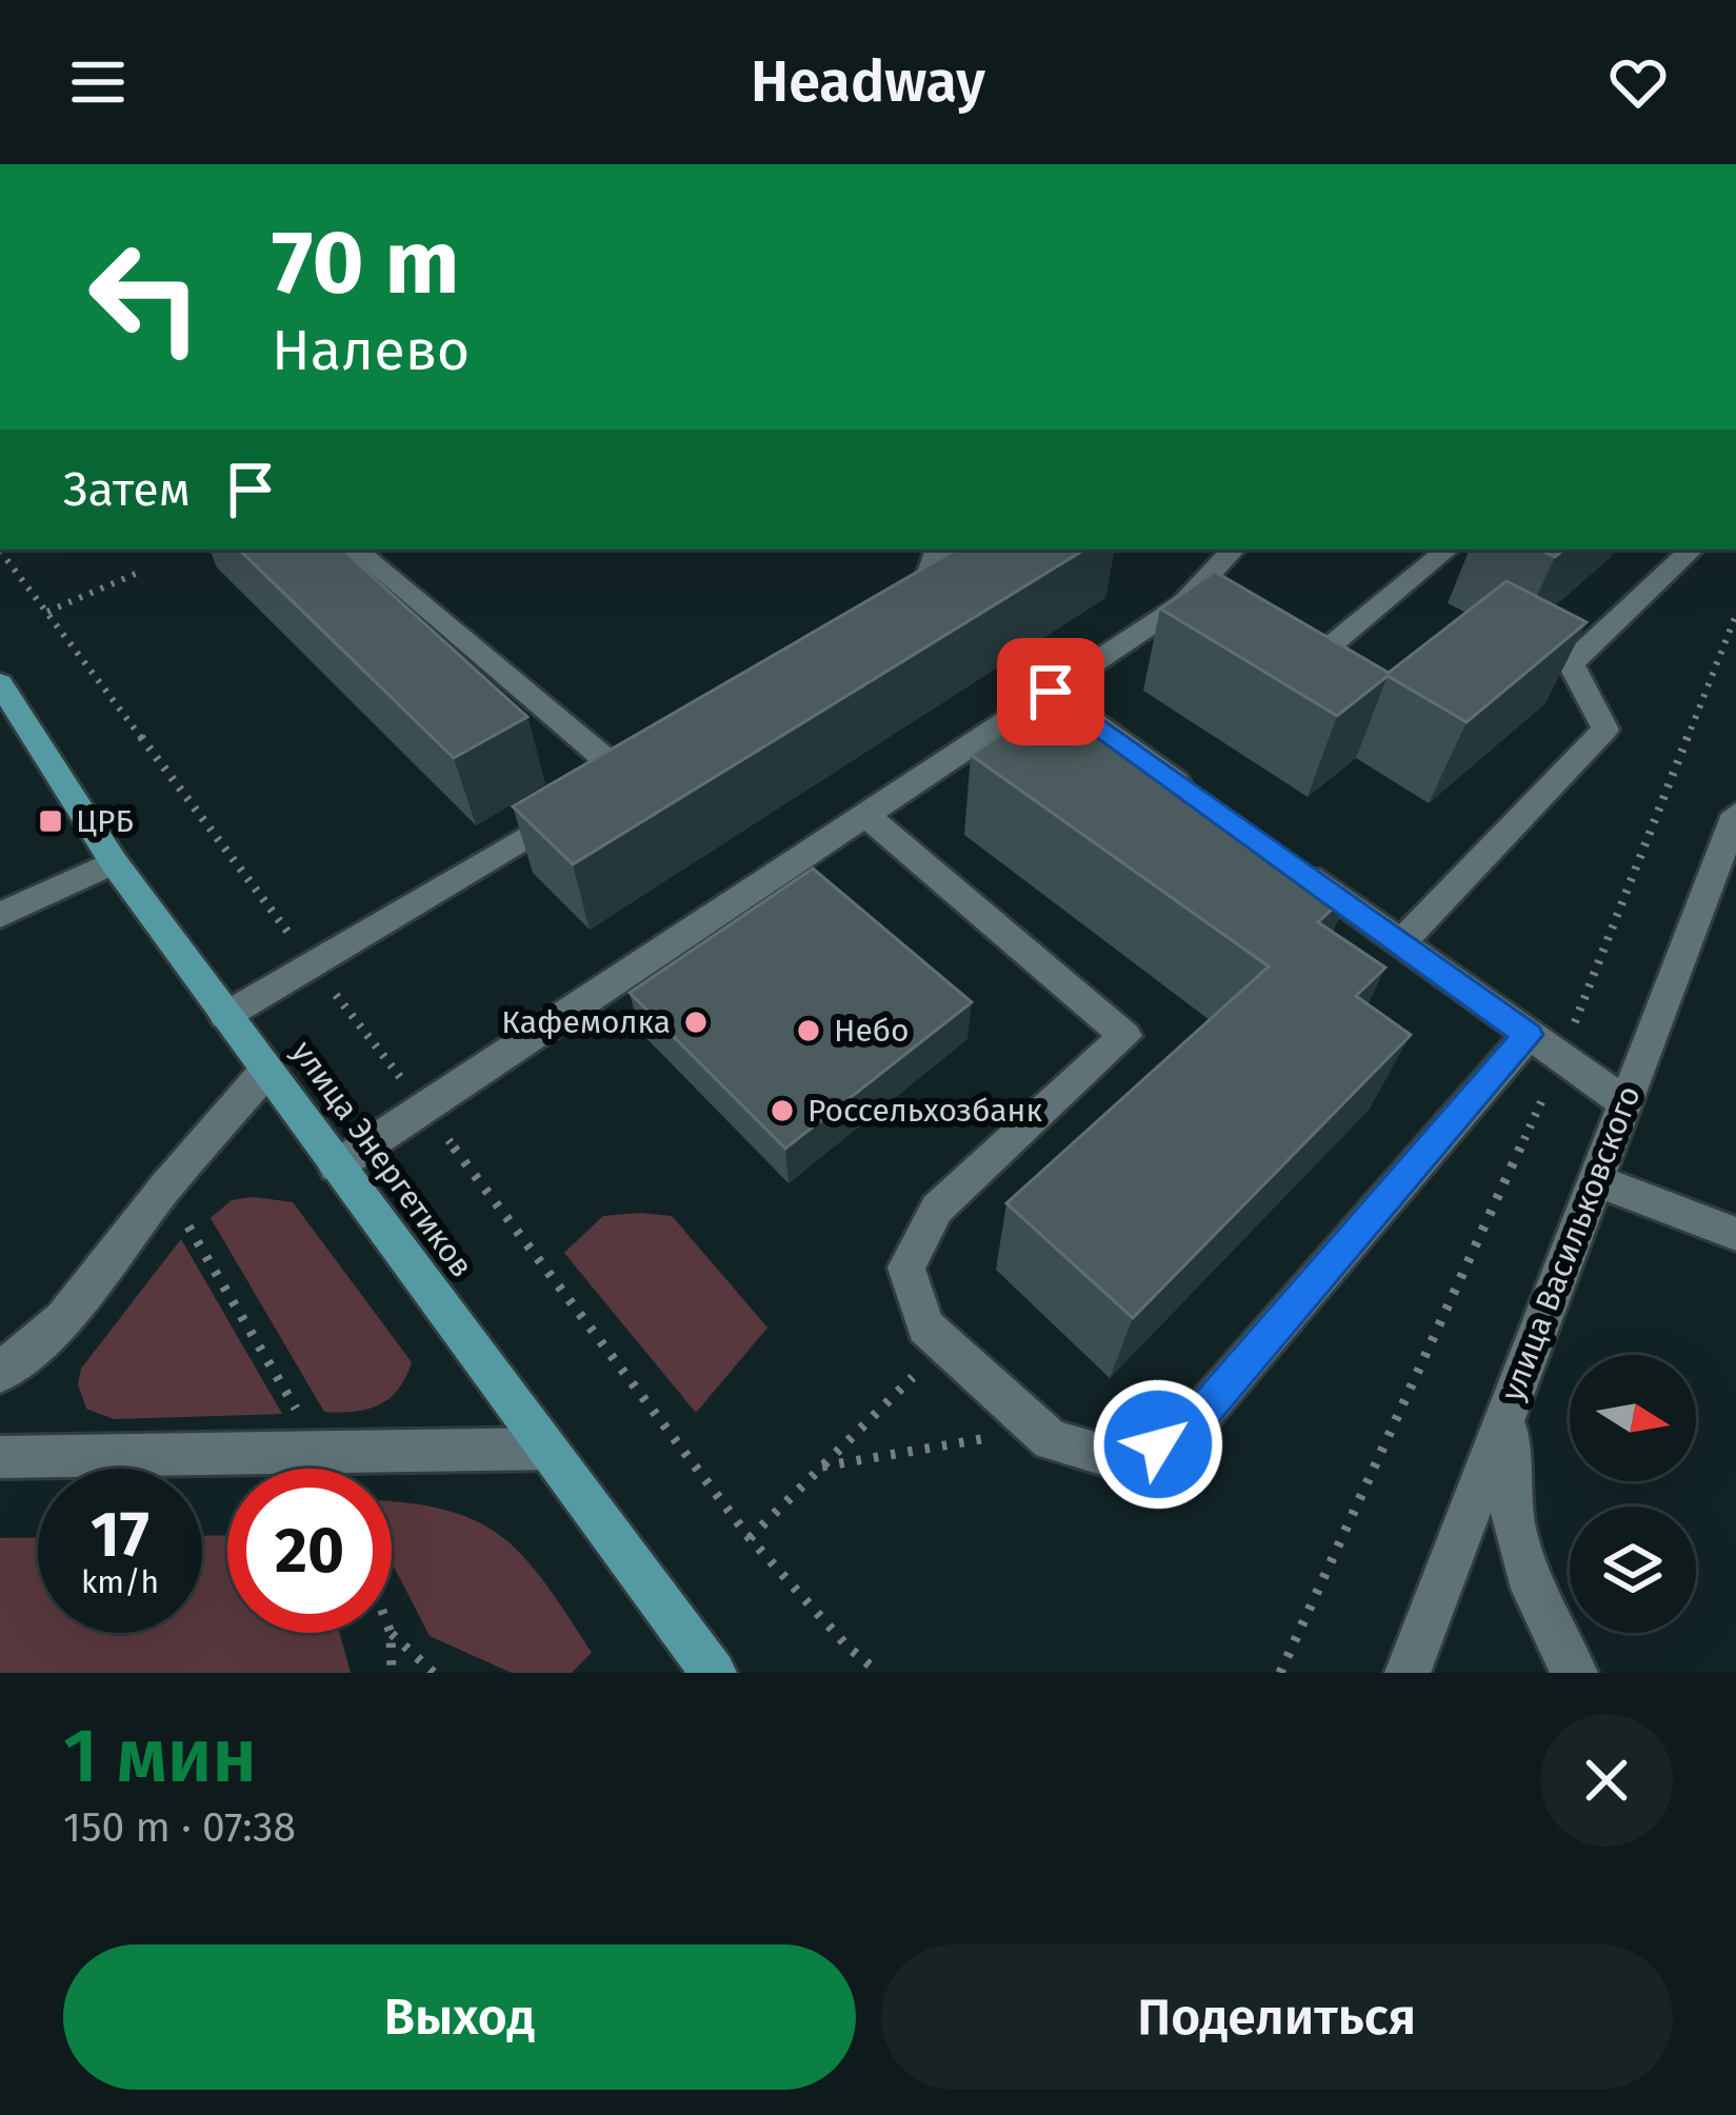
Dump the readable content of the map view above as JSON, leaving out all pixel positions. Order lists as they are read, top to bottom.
{
  "streets": {
    "main road": ["улица Энергетиков"],
    "street": ["улица Васильковского"]
  },
  "places": {
    "transit": ["ЦРБ"],
    "other": ["Кафемолка", "Небо", "Россельхозбанк"]
  },
  "north": "right",
  "page": {
    "header": "Headway",
    "turn": ["70 m", "Налево"],
    "then": "Затем",
    "speed": "17 km/h",
    "limit": "20",
    "heading": ["1 мин", "150 m · 07:38"],
    "buttons": ["Выход", "Поделиться"]
  }
}
